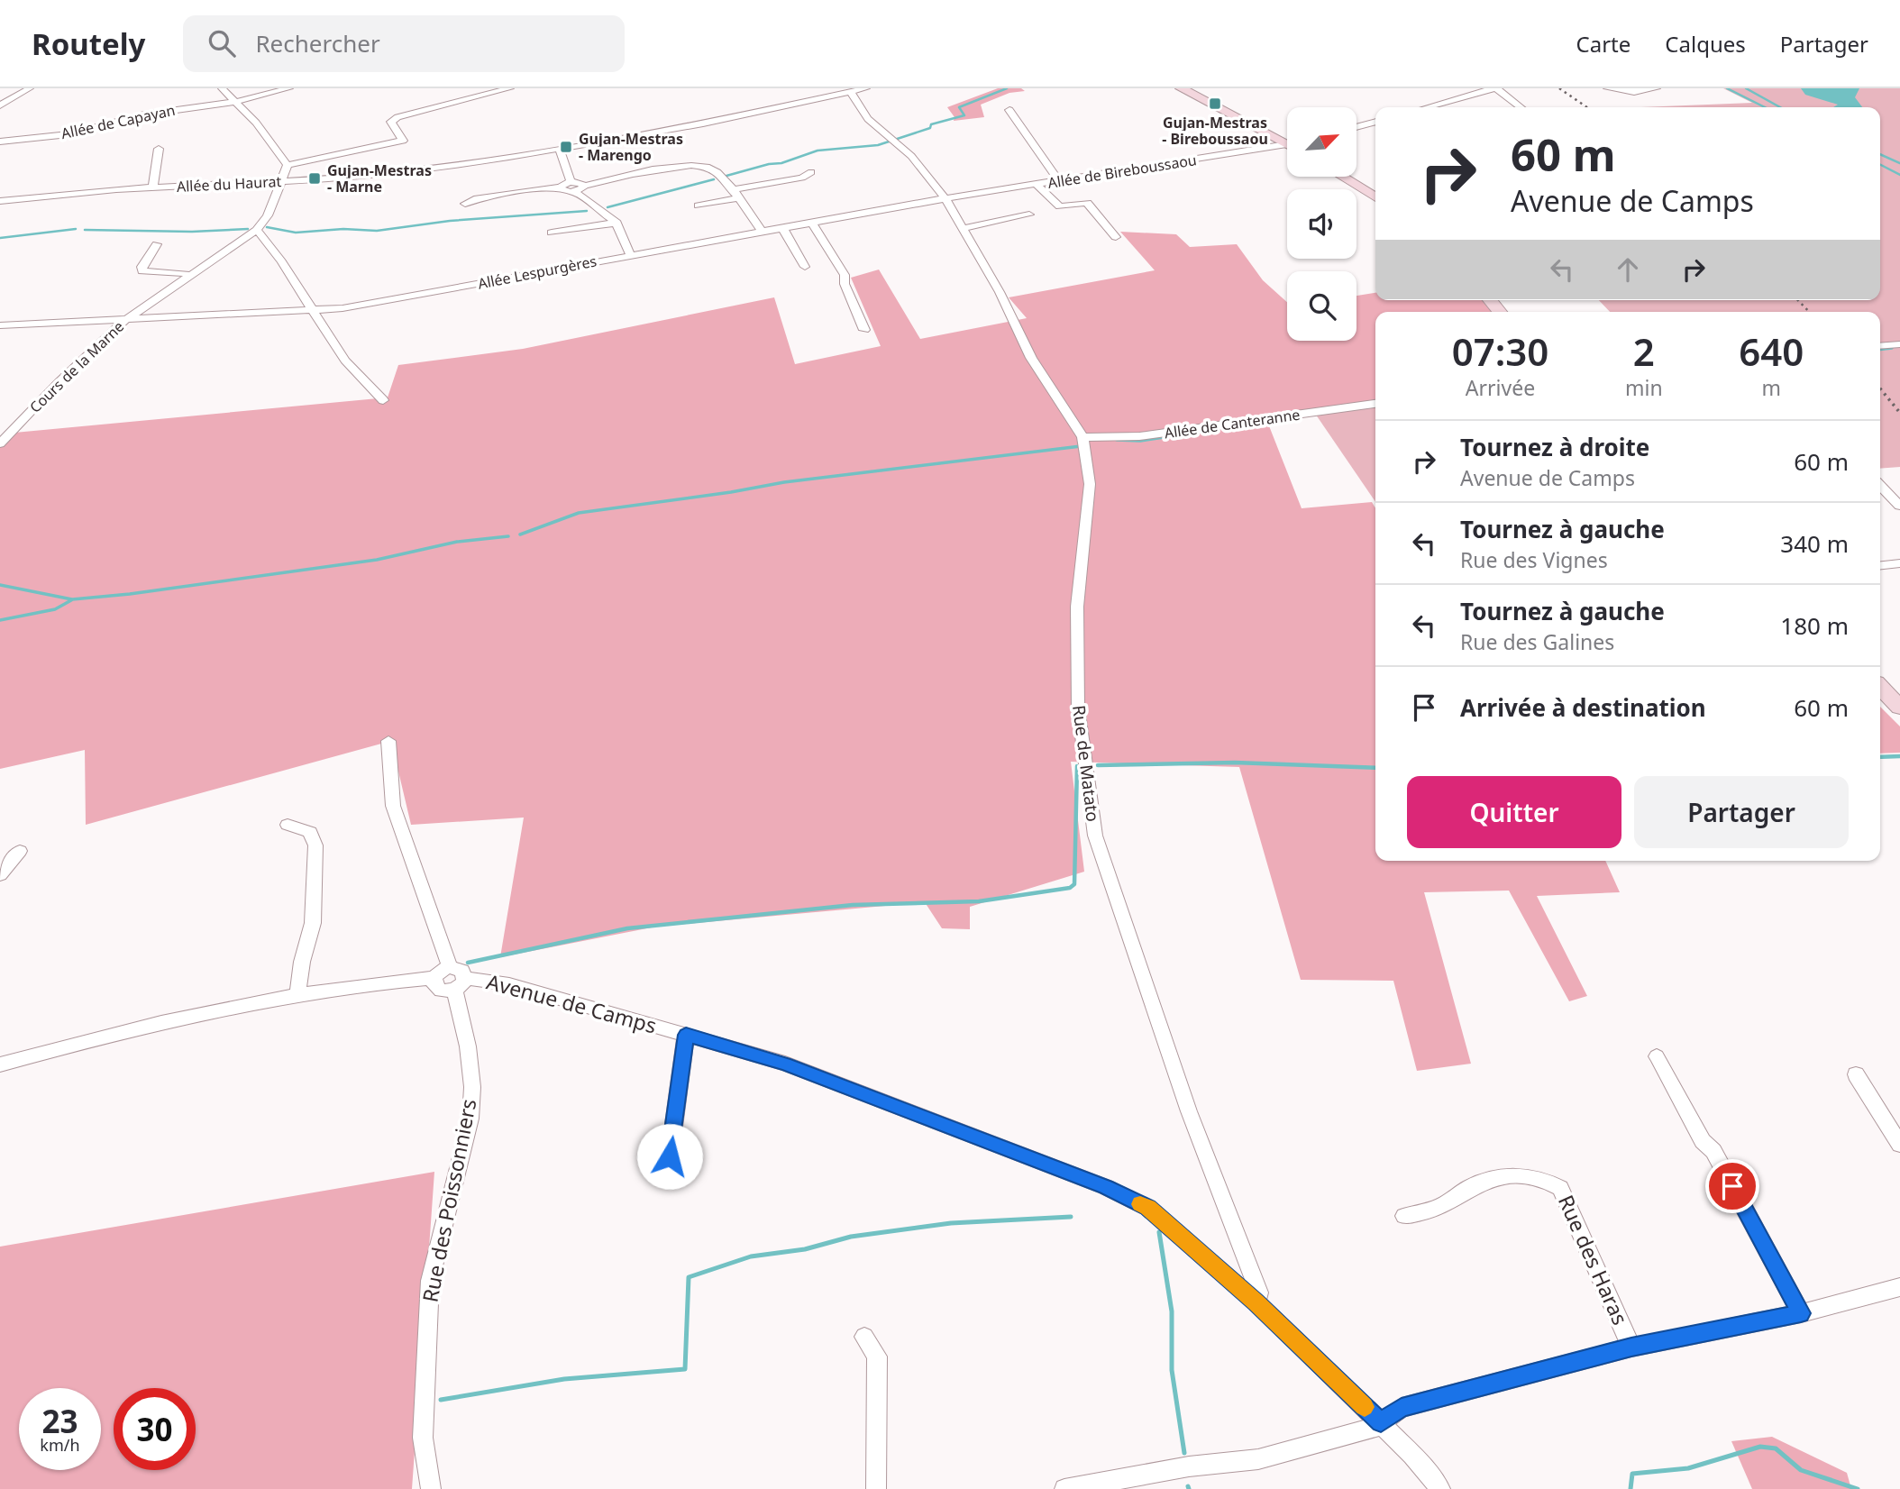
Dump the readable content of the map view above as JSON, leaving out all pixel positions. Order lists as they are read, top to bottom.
{
  "streets": {
    "street": [
      "Allée de Capayan",
      "Allée de Bireboussaou",
      "Allée du Haurat",
      "Allée Lespurgères",
      "Cours de la Marne",
      "Allée de Canteranne",
      "Rue de Matato",
      "Avenue de Camps",
      "Rue des Poissonniers",
      "Rue des Haras"
    ]
  },
  "crossings": [
    ["Allée de Bireboussaou", "Allée Lespurgères"],
    ["Allée de Bireboussaou", "Rue de Matato"],
    ["Allée du Haurat", "Cours de la Marne"],
    ["Allée du Haurat", "Rue de Matato"],
    ["Allée Lespurgères", "Cours de la Marne"],
    ["Allée Lespurgères", "Rue de Matato"],
    ["Allée de Canteranne", "Rue de Matato"],
    ["Rue de Matato", "Avenue de Camps"],
    ["Avenue de Camps", "Rue des Poissonniers"]
  ],
  "places": {
    "transit": ["Gujan-Mestras - Bireboussaou", "Gujan-Mestras - Marengo", "Gujan-Mestras - Marne"]
  },
  "north": "top right",
  "page": {
    "header": "Routely",
    "search": "Rechercher",
    "nav": ["Carte", "Calques", "Partager"],
    "turn": ["60 m", "Avenue de Camps"],
    "eta": [
      "07:30",
      "Arrivée",
      "2",
      "min",
      "640",
      "m"
    ],
    "list": [
      {
        "name": "Tournez à droite",
        "note": "Avenue de Camps",
        "value": "60 m"
      },
      {
        "name": "Tournez à gauche",
        "note": "Rue des Vignes",
        "value": "340 m"
      },
      {
        "name": "Tournez à gauche",
        "note": "Rue des Galines",
        "value": "180 m"
      },
      {
        "name": "Arrivée à destination",
        "value": "60 m"
      }
    ],
    "buttons": ["Quitter", "Partager"],
    "speed": "23 km/h",
    "limit": "30"
  }
}
